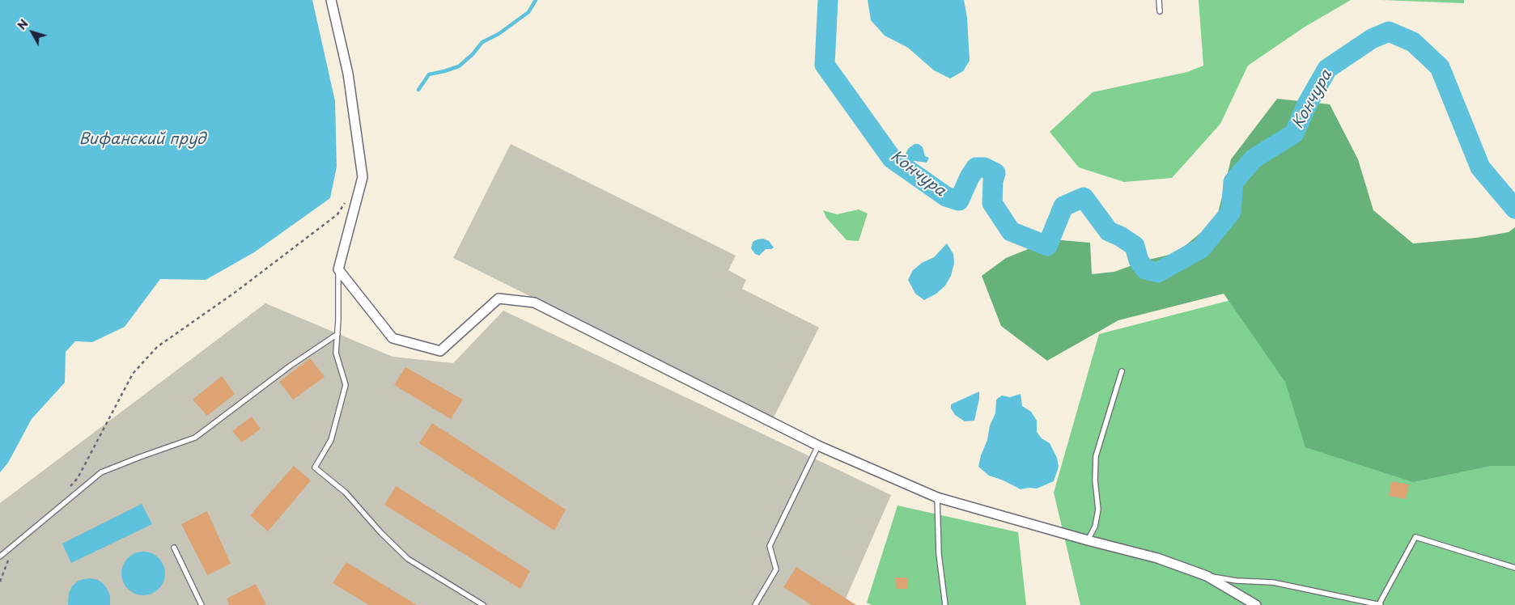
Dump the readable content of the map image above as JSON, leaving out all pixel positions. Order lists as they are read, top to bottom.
{
  "water": ["Кончура", "Вифанский пруд"],
  "north": "top left"
}
